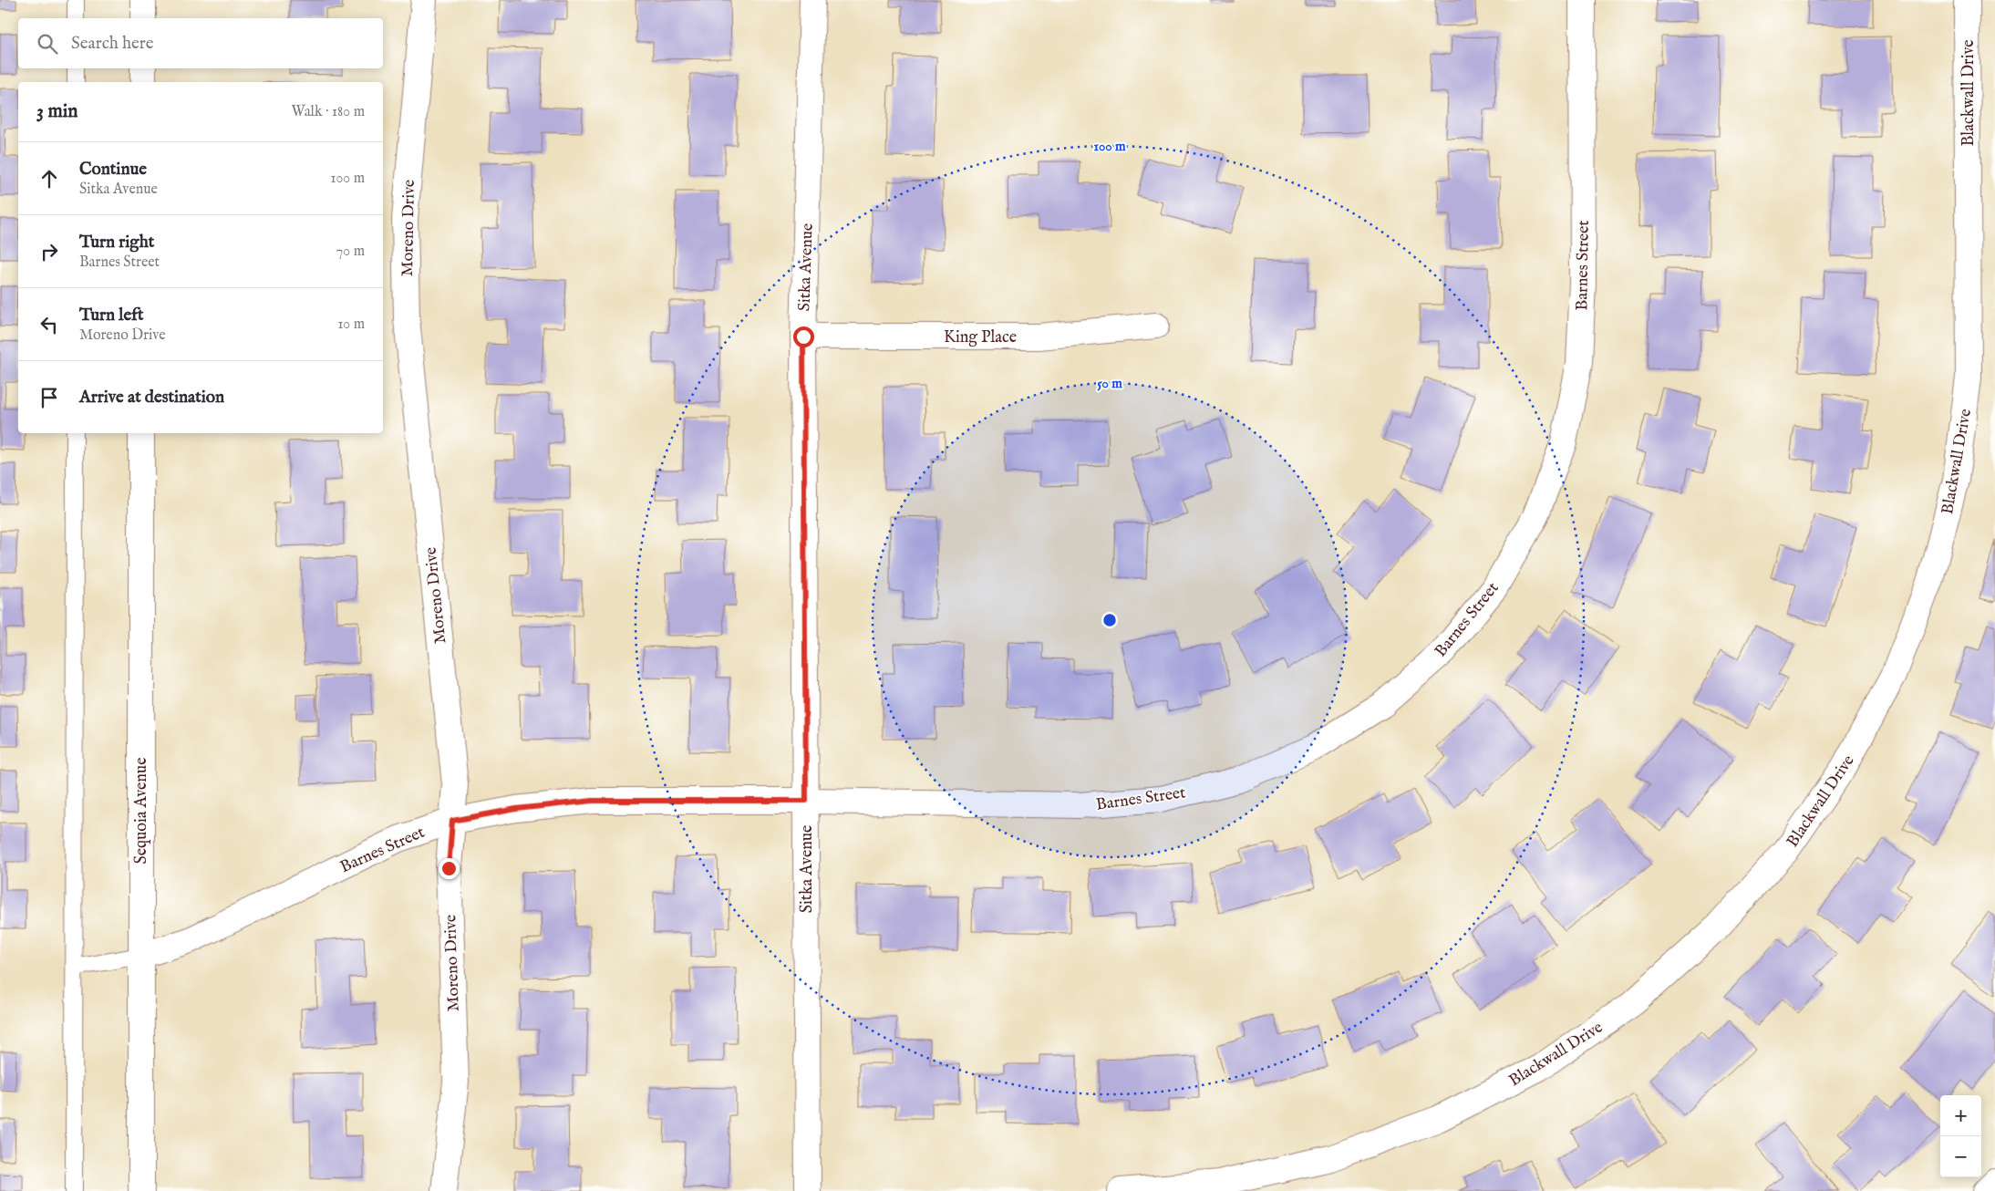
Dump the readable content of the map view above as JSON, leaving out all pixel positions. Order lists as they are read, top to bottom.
{
  "streets": {
    "street": [
      "Blackwall Drive",
      "Moreno Drive",
      "Barnes Street",
      "Sitka Avenue",
      "King Place",
      "Sequoia Avenue"
    ]
  },
  "crossings": [
    ["Moreno Drive", "Barnes Street"],
    ["Barnes Street", "Sitka Avenue"],
    ["Barnes Street", "Sequoia Avenue"],
    ["Sitka Avenue", "King Place"]
  ],
  "page": {
    "search": "Search here",
    "heading": ["3 min", "Walk · 180 m"],
    "list": [
      ["Continue", "Sitka Avenue", "100 m"],
      ["Turn right", "Barnes Street", "70 m"],
      ["Turn left", "Moreno Drive", "10 m"],
      "Arrive at destination"
    ],
    "map_buttons": ["+", "−"]
  },
  "rings": ["100 m", "50 m"]
}
